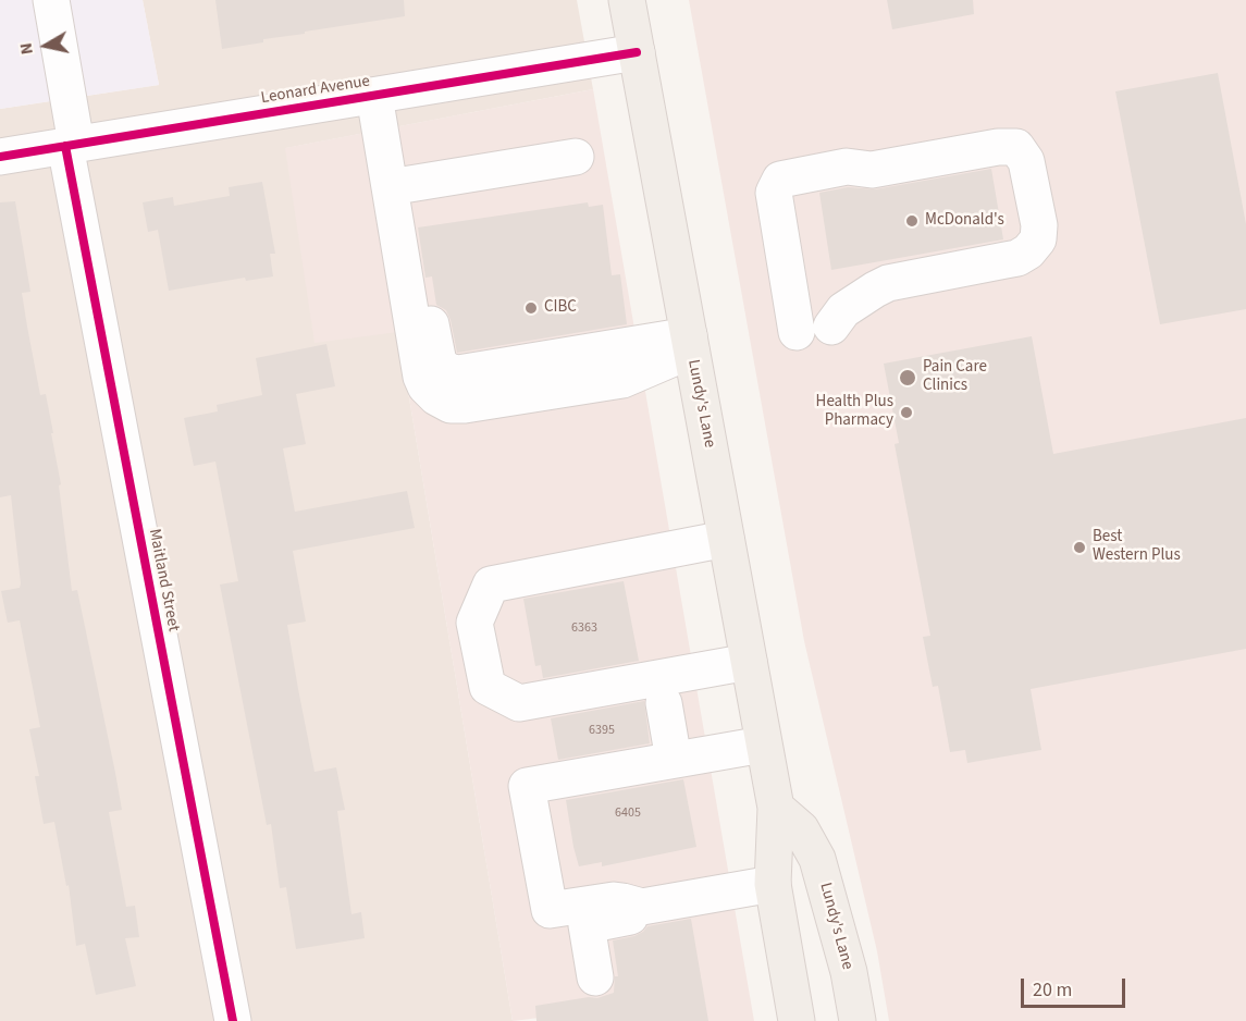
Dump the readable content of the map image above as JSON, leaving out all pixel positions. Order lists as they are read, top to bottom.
{
  "streets": {
    "main road": ["Lundy's Lane"],
    "street": ["Leonard Avenue", "Maitland Street"]
  },
  "crossings": [
    ["Leonard Avenue", "Lundy's Lane"],
    ["Leonard Avenue", "Maitland Street"]
  ],
  "places": [
    "McDonald's",
    "CIBC",
    "Pain Care Clinics",
    "Health Plus Pharmacy",
    "Best Western Plus"
  ],
  "house_numbers": ["6363", "6395", "6405"],
  "scale_bar": "20 m",
  "north": "left"
}
